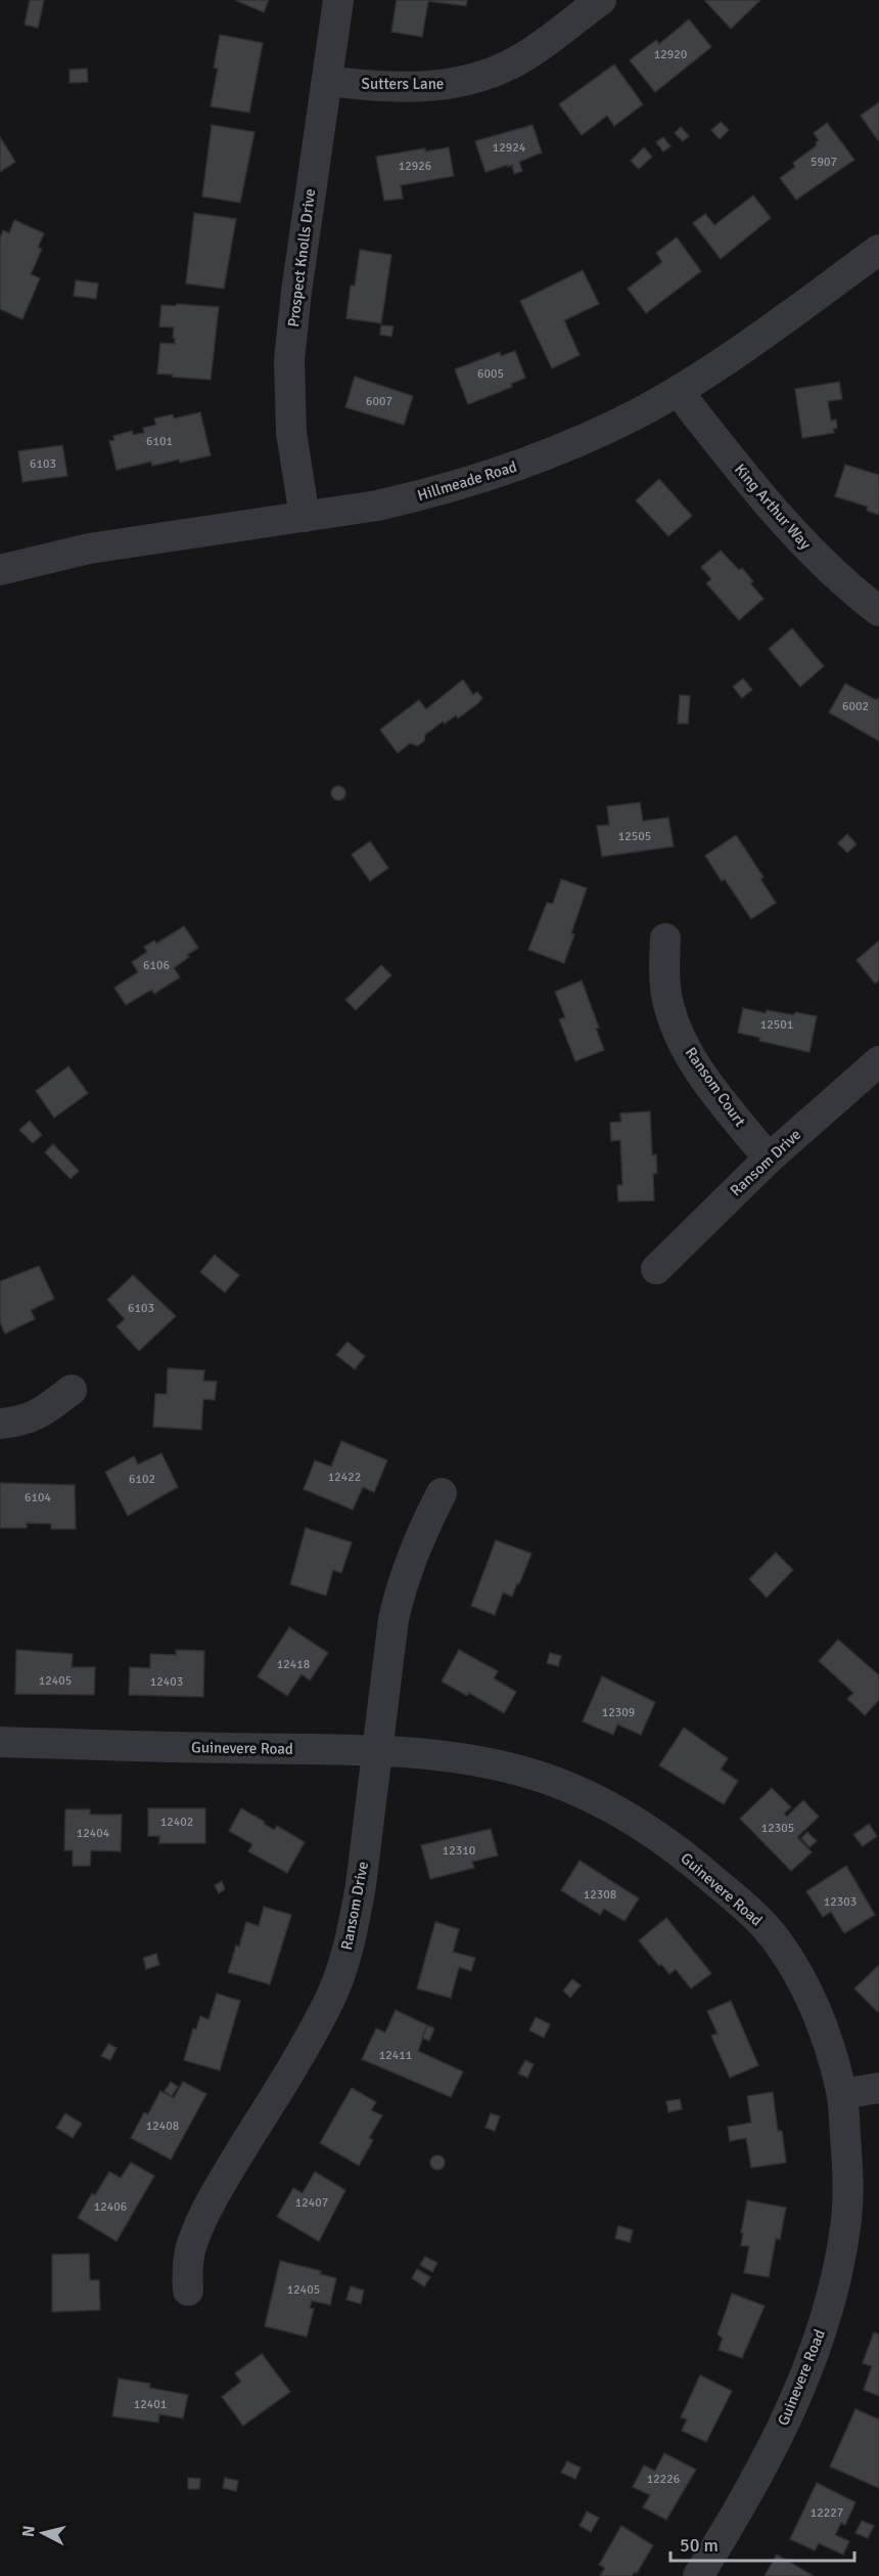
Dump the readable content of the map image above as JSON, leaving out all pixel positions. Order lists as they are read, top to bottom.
{
  "streets": {
    "street": [
      "Sutters Lane",
      "Prospect Knolls Drive",
      "Hillmeade Road",
      "King Arthur Way",
      "Ransom Court",
      "Ransom Drive",
      "Guinevere Road"
    ]
  },
  "crossings": [
    ["Sutters Lane", "Prospect Knolls Drive"],
    ["Prospect Knolls Drive", "Hillmeade Road"],
    ["Hillmeade Road", "King Arthur Way"],
    ["Ransom Court", "Ransom Drive"],
    ["Ransom Drive", "Guinevere Road"]
  ],
  "house_numbers": [
    "12920",
    "12924",
    "5907",
    "12926",
    "6005",
    "6007",
    "6101",
    "6103",
    "6002",
    "12505",
    "6106",
    "12501",
    "6103",
    "12422",
    "6102",
    "6104",
    "12418",
    "12405",
    "12403",
    "12309",
    "12402",
    "12305",
    "12404",
    "12310",
    "12308",
    "12303",
    "12411",
    "12408",
    "12407",
    "12406",
    "12405",
    "12401",
    "12226",
    "12227"
  ],
  "scale_bar": "50 m",
  "north": "left"
}
